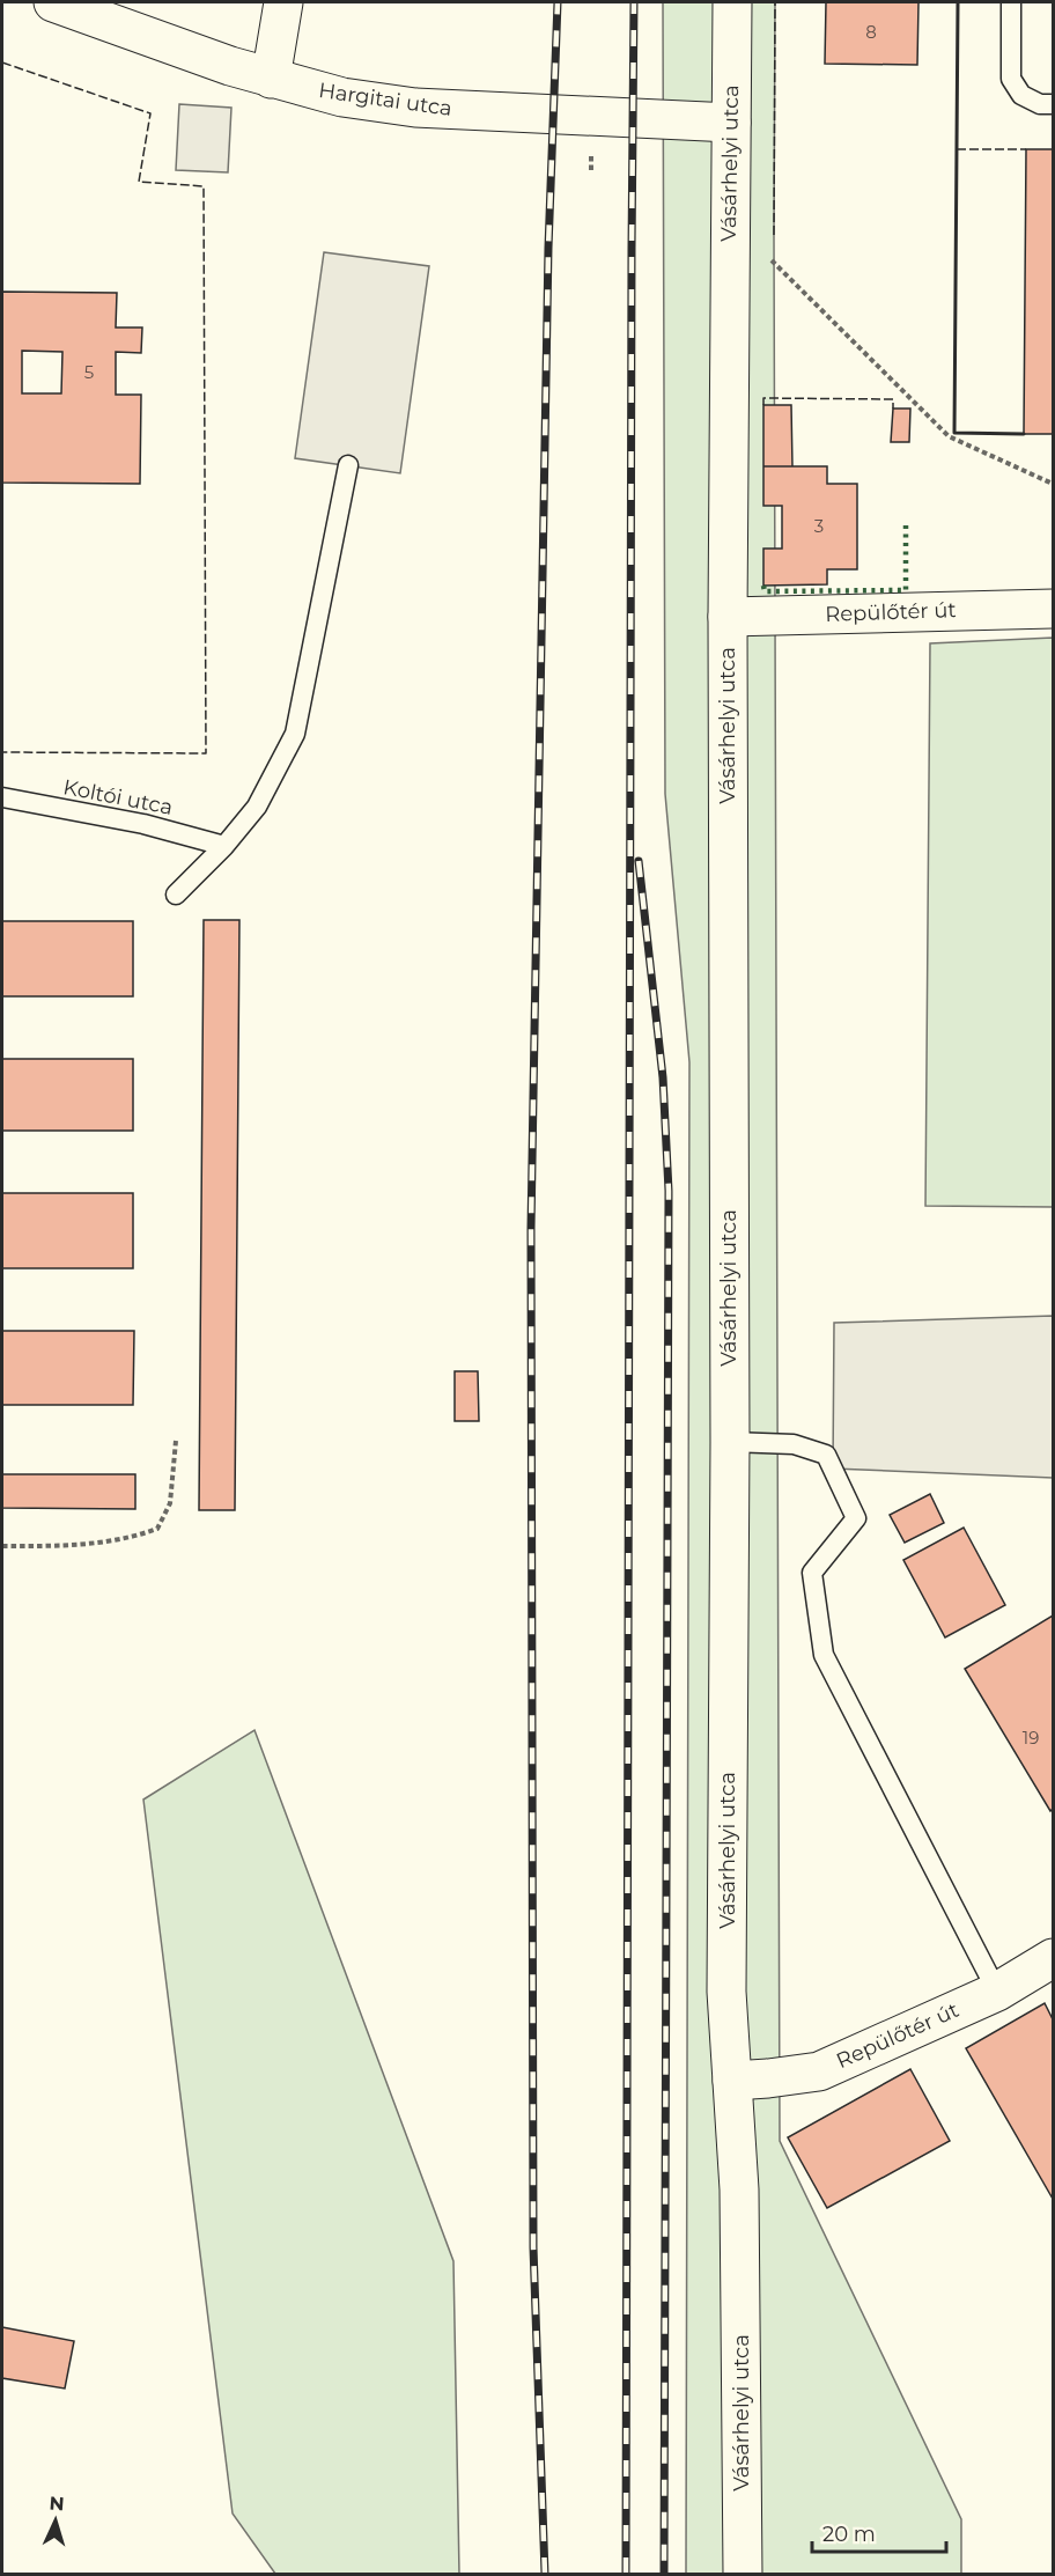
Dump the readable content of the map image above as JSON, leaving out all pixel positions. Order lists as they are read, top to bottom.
{
  "streets": {
    "street": ["Hargitai utca", "Vásárhelyi utca", "Repülőtér út"],
    "lane": ["Koltói utca"]
  },
  "crossings": [
    ["Hargitai utca", "Vásárhelyi utca"],
    ["Vásárhelyi utca", "Repülőtér út"]
  ],
  "house_numbers": [
    "8",
    "5",
    "3",
    "19"
  ],
  "scale_bar": "20 m",
  "north": "top"
}
